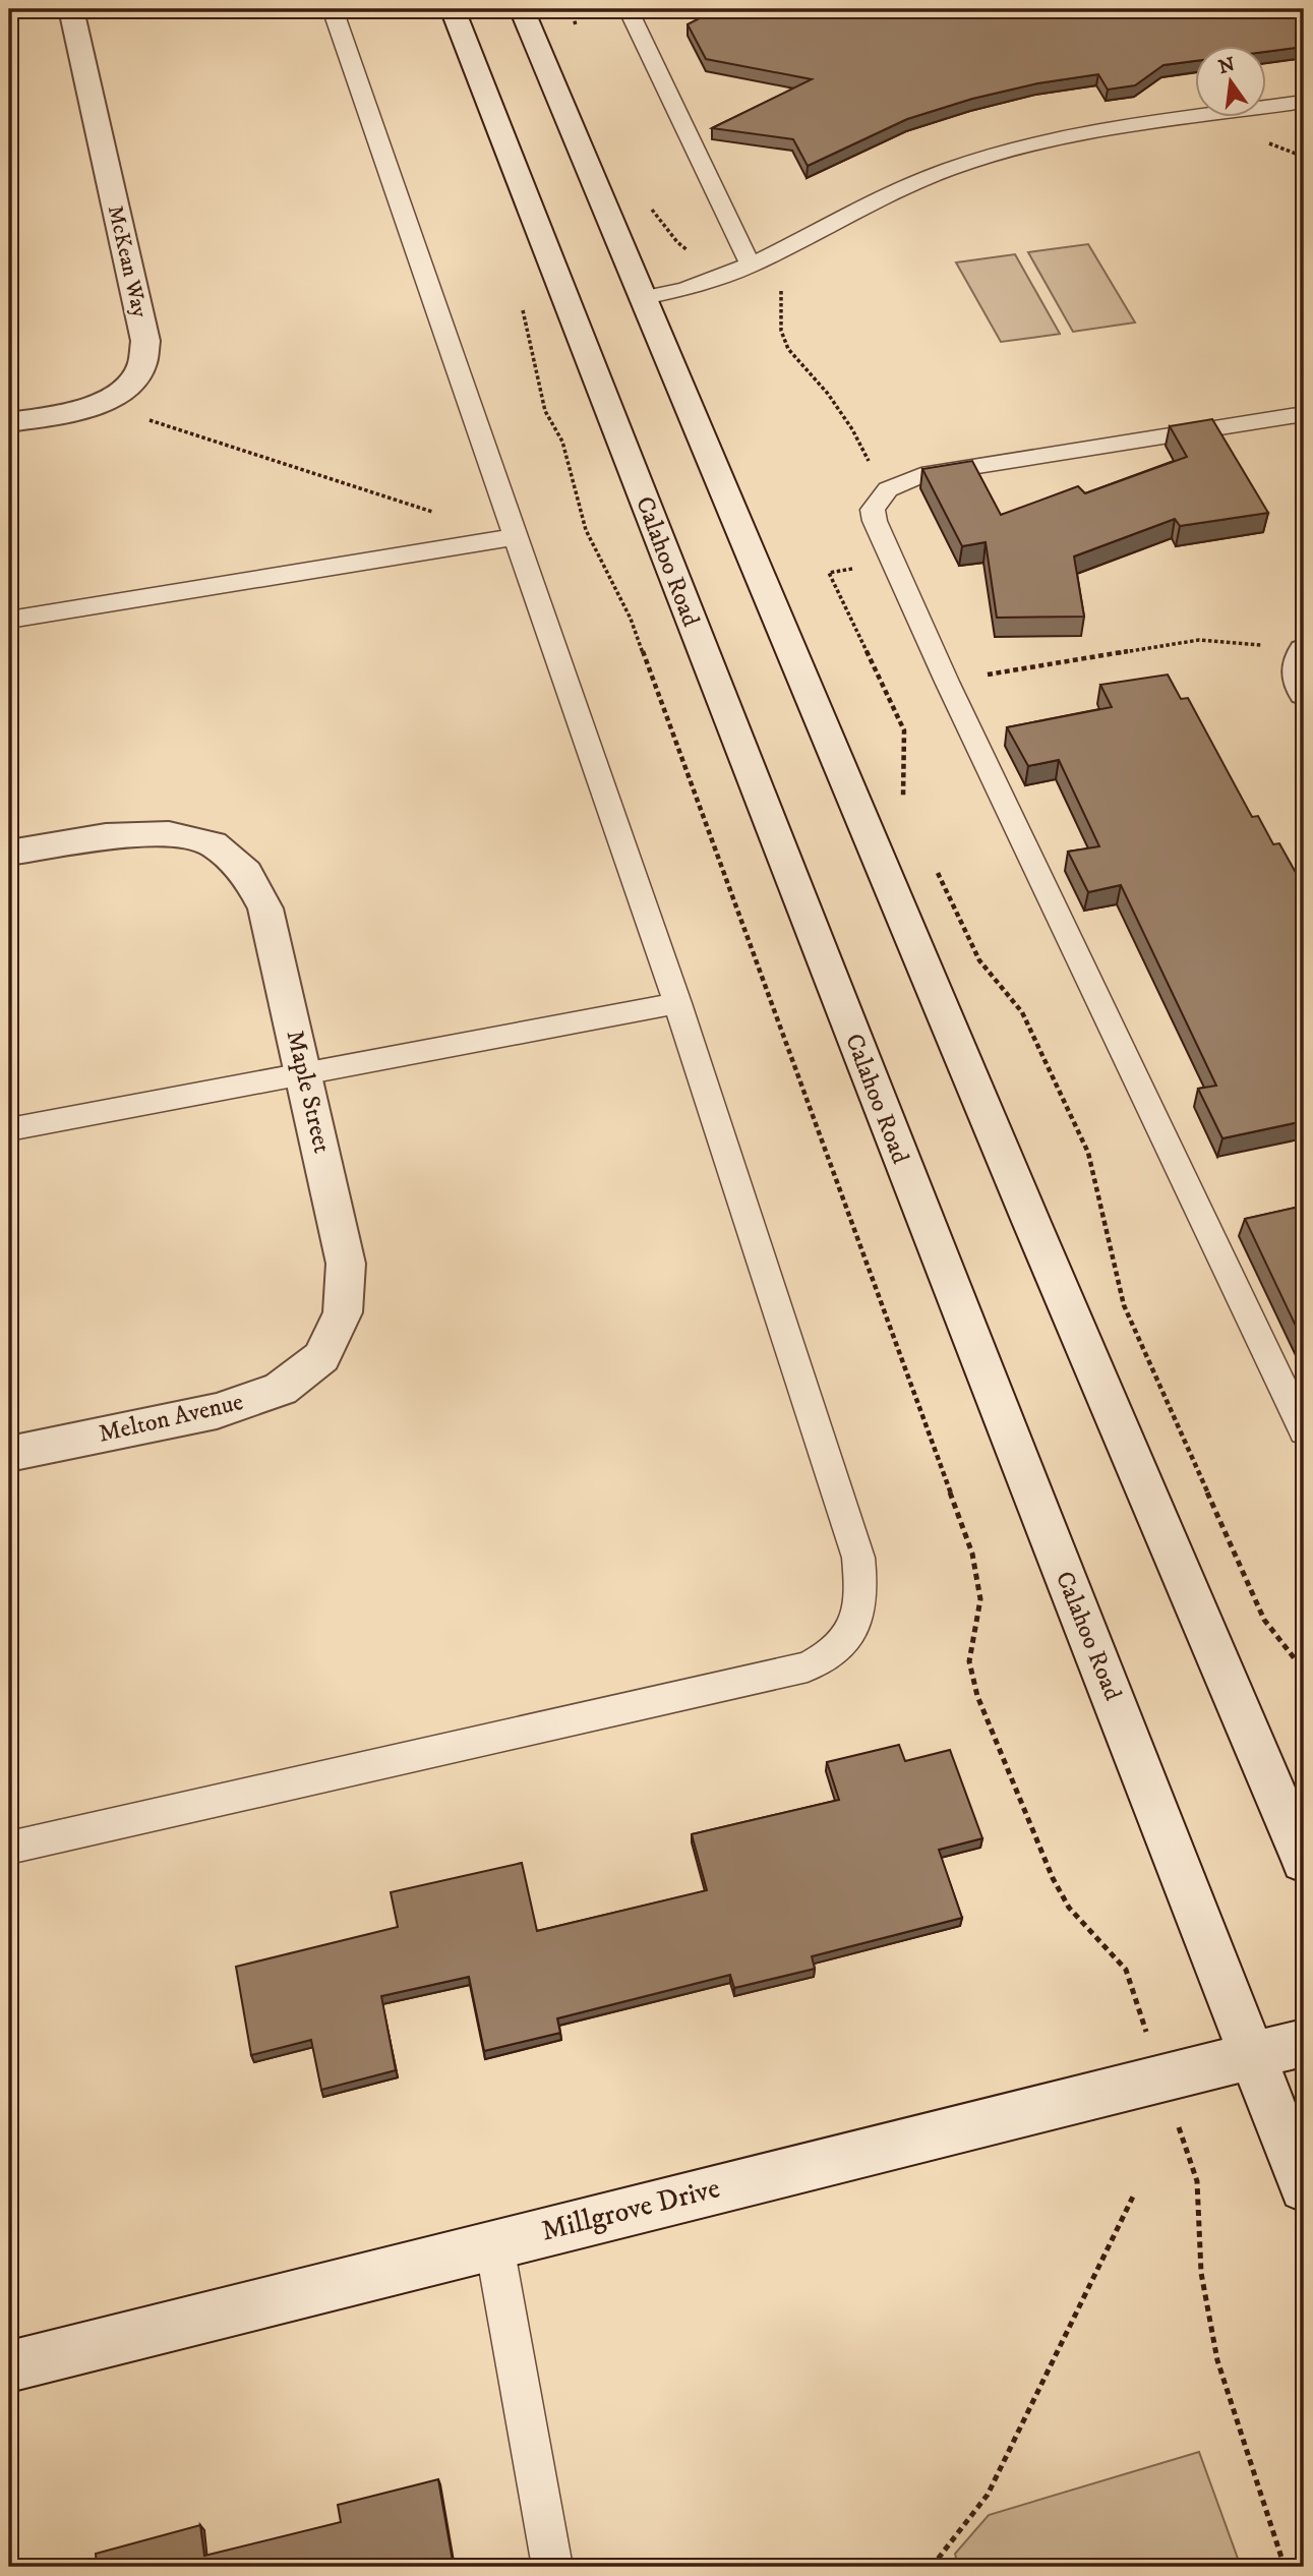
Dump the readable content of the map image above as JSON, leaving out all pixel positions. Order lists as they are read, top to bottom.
{
  "streets": {
    "main road": [
      "McKean Way",
      "Calahoo Road",
      "Maple Street",
      "Melton Avenue",
      "Millgrove Drive"
    ]
  },
  "crossings": [
    ["Calahoo Road", "Millgrove Drive"],
    ["Maple Street", "Melton Avenue"]
  ],
  "north": "top"
}
